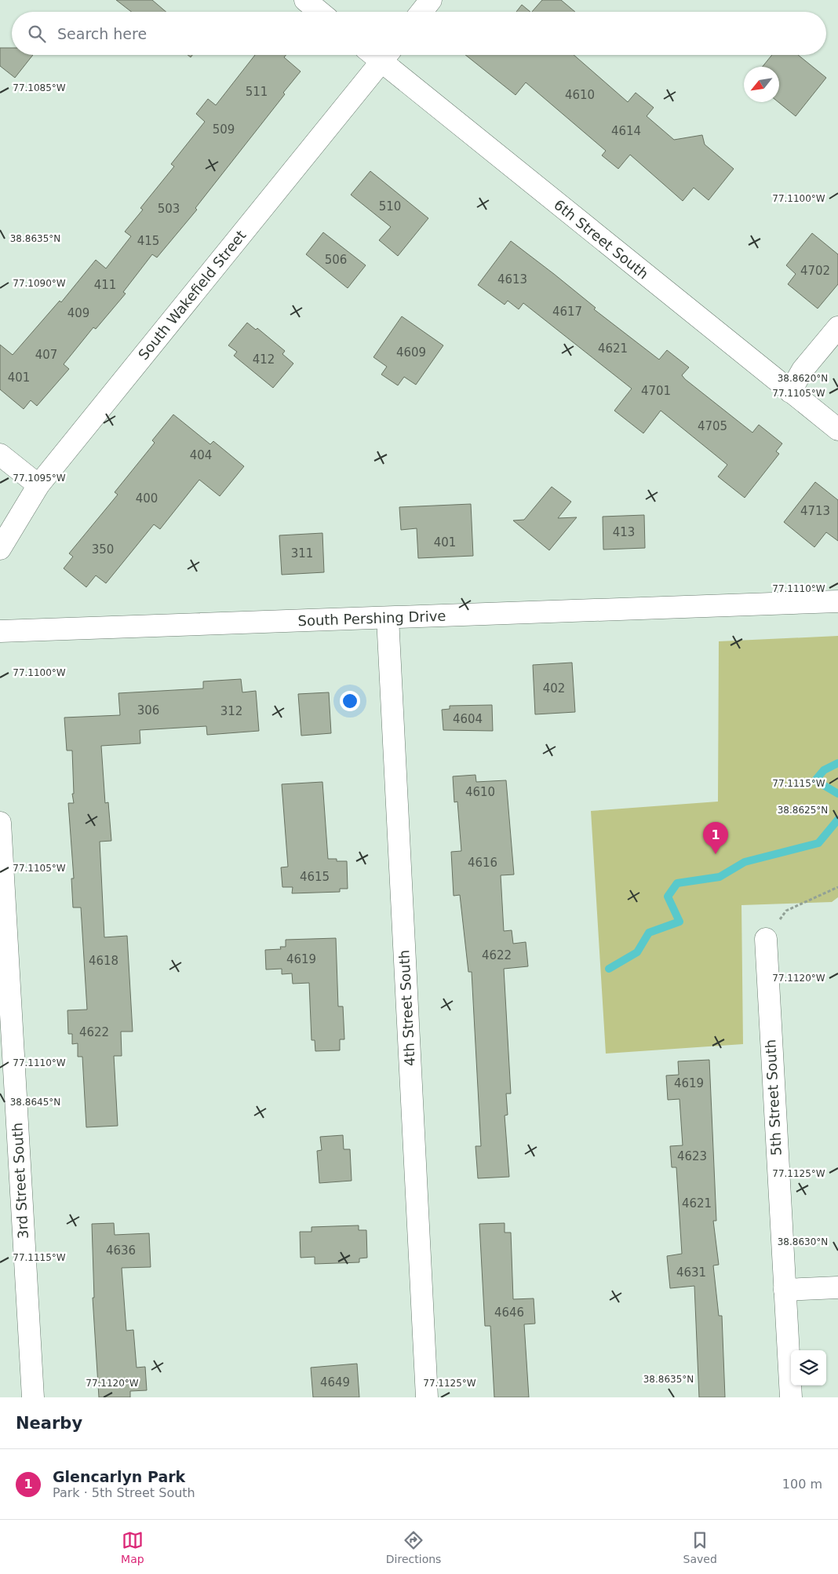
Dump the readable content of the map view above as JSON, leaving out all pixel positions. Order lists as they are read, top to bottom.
{
  "streets": {
    "street": [
      "6th Street South",
      "South Wakefield Street",
      "South Pershing Drive",
      "4th Street South",
      "5th Street South",
      "3rd Street South"
    ]
  },
  "crossings": [
    ["6th Street South", "South Wakefield Street"],
    ["South Pershing Drive", "4th Street South"]
  ],
  "house_numbers": [
    "511",
    "4610",
    "509",
    "4614",
    "510",
    "503",
    "415",
    "506",
    "4702",
    "4613",
    "411",
    "4617",
    "409",
    "4621",
    "4609",
    "407",
    "412",
    "401",
    "4701",
    "4705",
    "404",
    "400",
    "4713",
    "413",
    "401",
    "350",
    "311",
    "402",
    "306",
    "312",
    "4604",
    "4610",
    "4616",
    "4615",
    "4622",
    "4619",
    "4618",
    "4622",
    "4619",
    "4623",
    "4621",
    "4636",
    "4631",
    "4646",
    "4649"
  ],
  "north": "bottom left",
  "page": {
    "search": "Search here",
    "pins": "1",
    "heading": "Nearby",
    "list": [
      {
        "mark": "1",
        "name": "Glencarlyn Park",
        "note": "Park · 5th Street South",
        "value": "100 m"
      }
    ],
    "nav": ["Map", "Directions", "Saved"]
  },
  "coordinates": [
    "77.1085°W",
    "77.1100°W",
    "38.8635°N",
    "77.1090°W",
    "38.8620°N",
    "77.1105°W",
    "77.1095°W",
    "77.1110°W",
    "77.1115°W",
    "38.8625°N",
    "77.1120°W",
    "38.8645°N",
    "77.1125°W",
    "38.8630°N"
  ]
}
